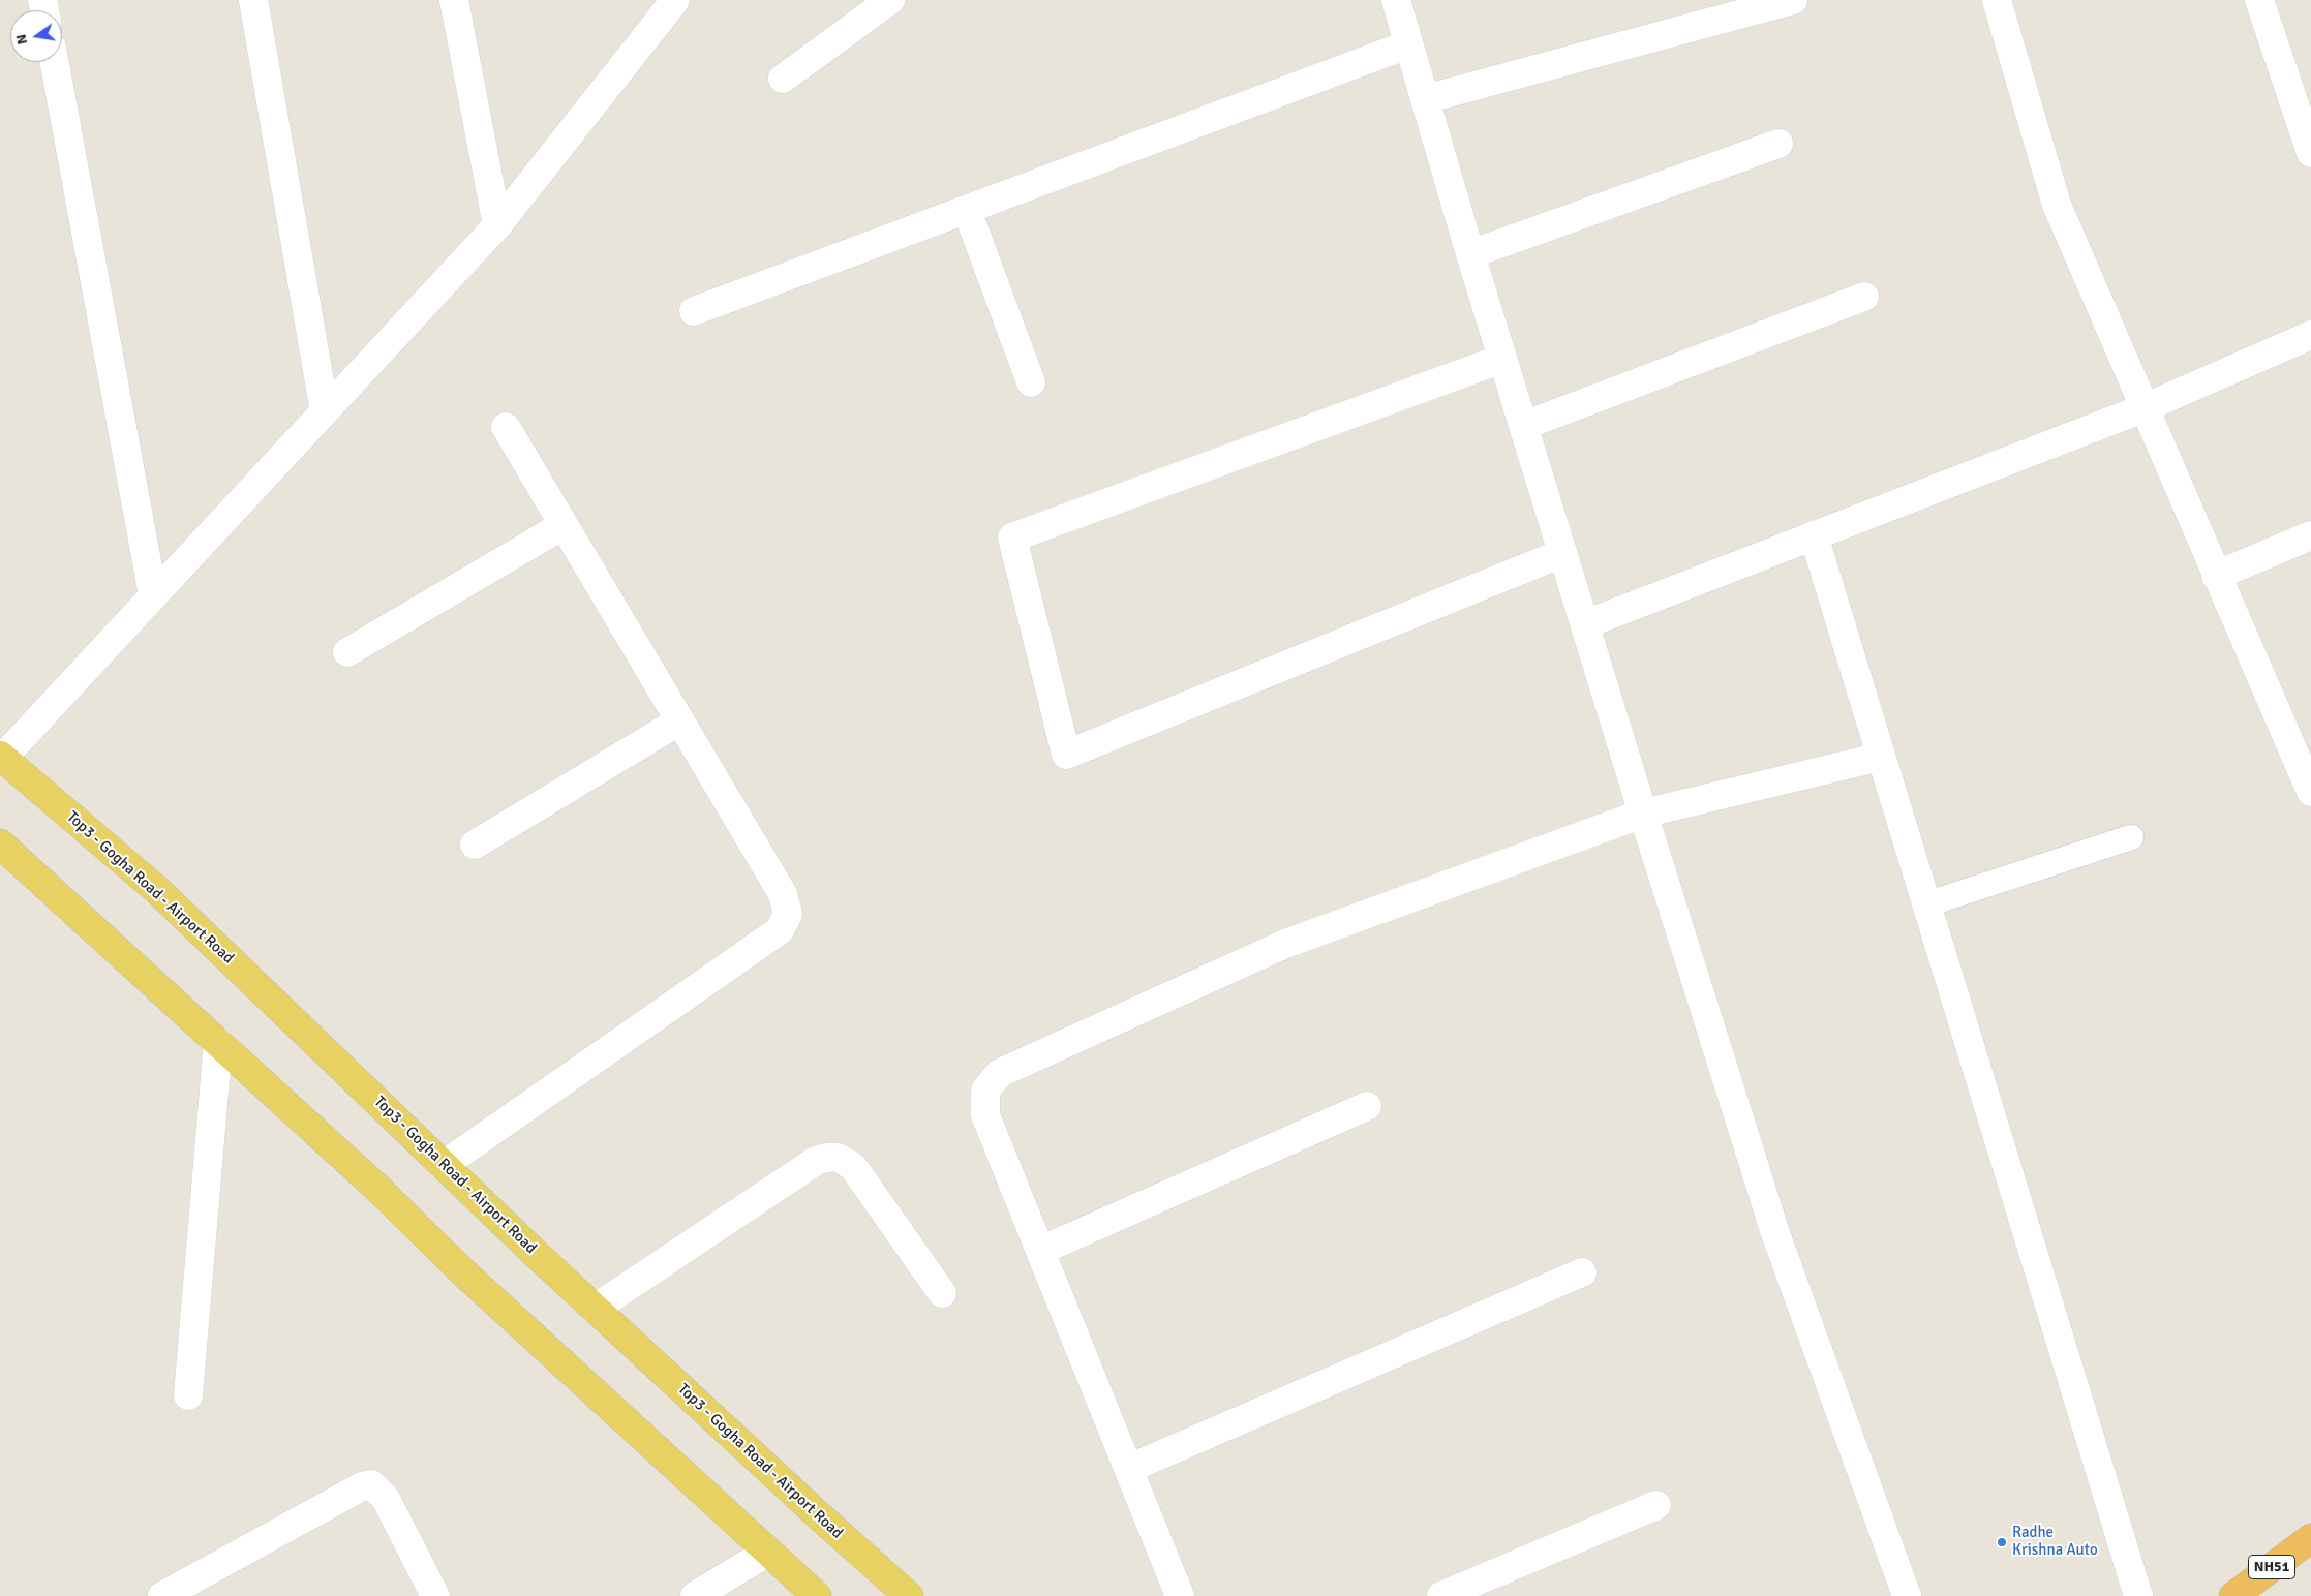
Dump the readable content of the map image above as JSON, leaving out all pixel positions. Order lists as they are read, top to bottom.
{
  "streets": {
    "highway": ["NH51"],
    "main road": ["Top3 - Gogha Road - Airport Road"]
  },
  "places": ["Radhe Krishna Auto"],
  "north": "left"
}
